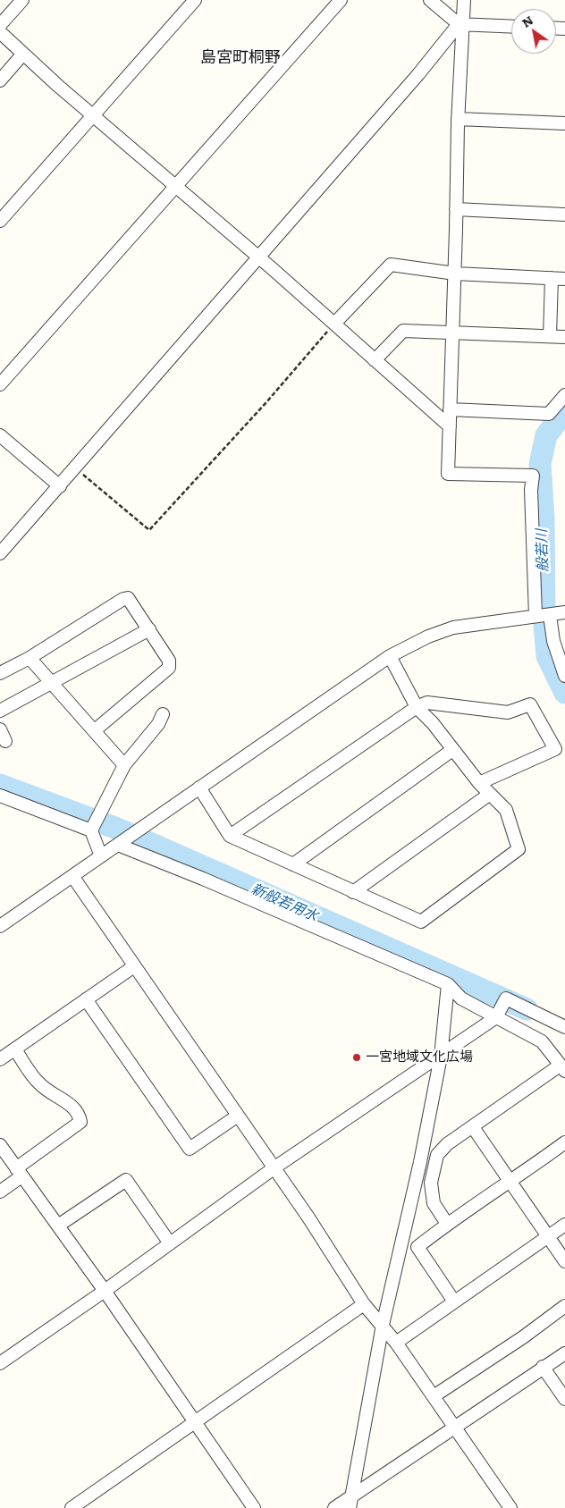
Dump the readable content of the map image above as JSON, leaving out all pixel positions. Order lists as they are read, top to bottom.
{
  "districts": ["島宮町桐野"],
  "water": ["般若川", "新般若用水"],
  "places": ["一宮地域文化広場"],
  "north": "top left"
}
